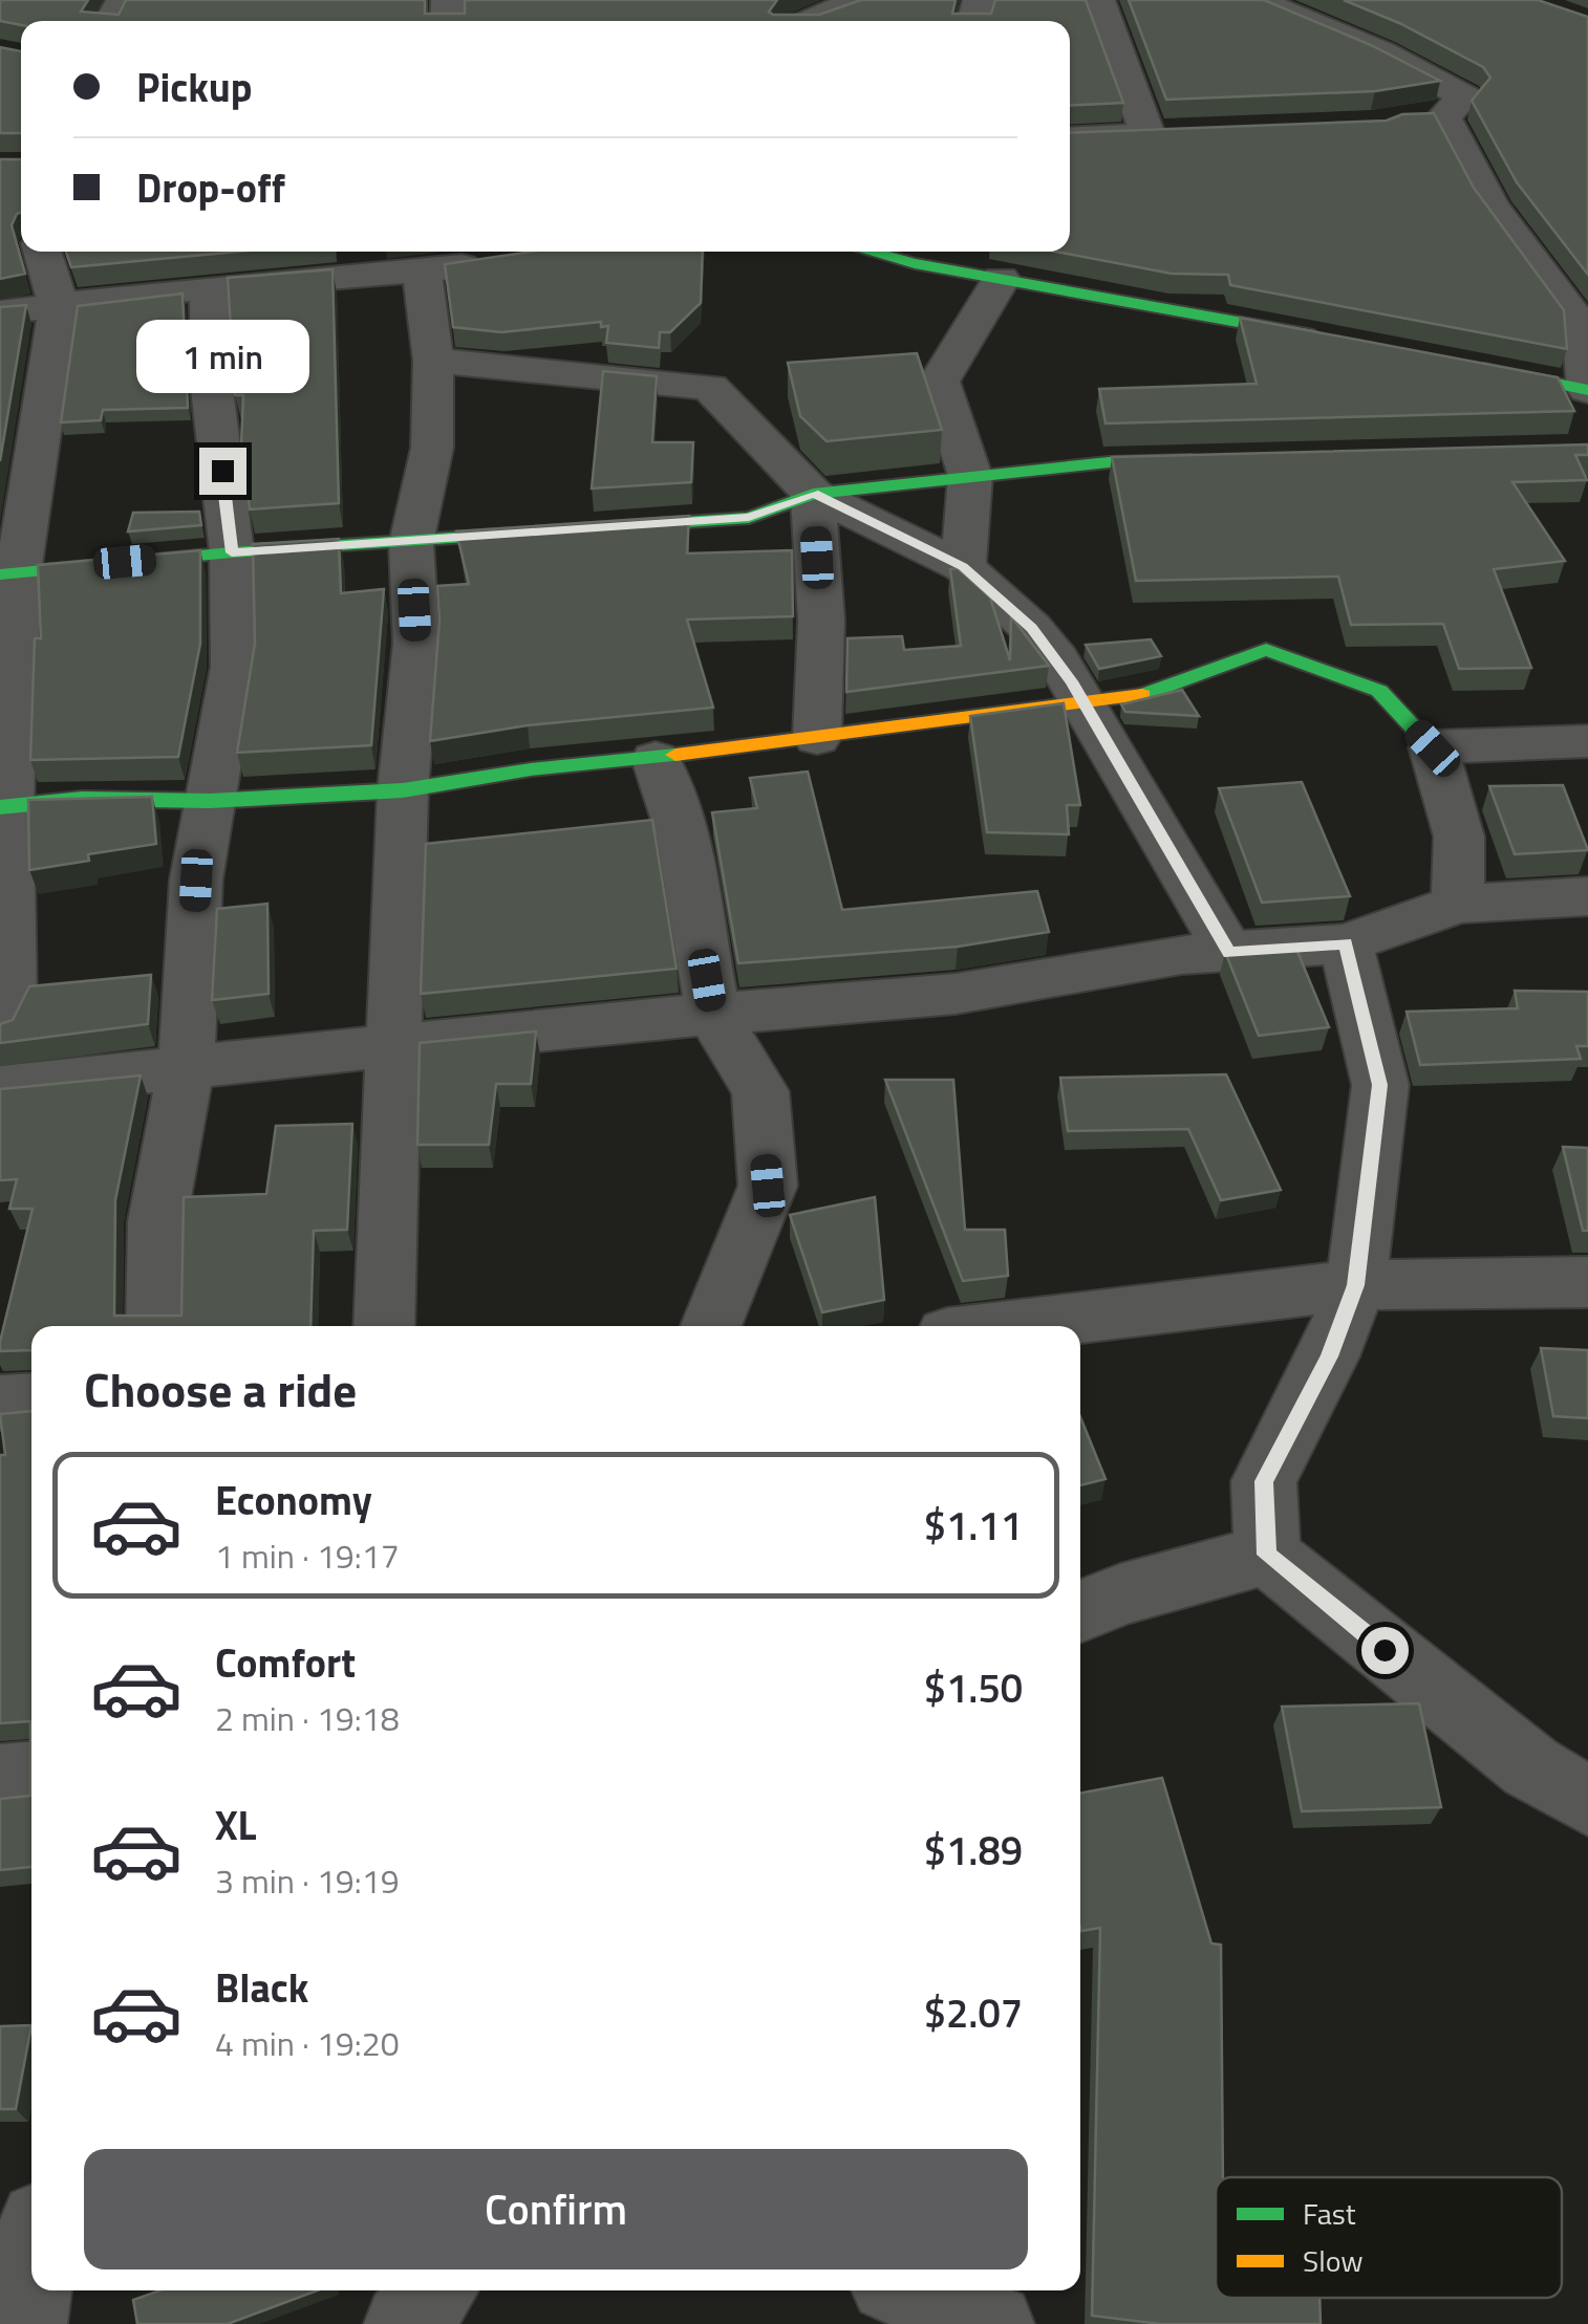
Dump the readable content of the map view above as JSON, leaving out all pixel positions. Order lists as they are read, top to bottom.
{
  "legend": ["Fast", "Slow"],
  "page": {
    "banner": ["Pickup", "Drop-off"],
    "bubble": "1 min",
    "heading": "Choose a ride",
    "list": [
      {
        "name": "Economy",
        "note": "1 min · 19:17",
        "value": "$1.11"
      },
      {
        "name": "Comfort",
        "note": "2 min · 19:18",
        "value": "$1.50"
      },
      {
        "name": "XL",
        "note": "3 min · 19:19",
        "value": "$1.89"
      },
      {
        "name": "Black",
        "note": "4 min · 19:20",
        "value": "$2.07"
      }
    ],
    "buttons": "Confirm"
  }
}
